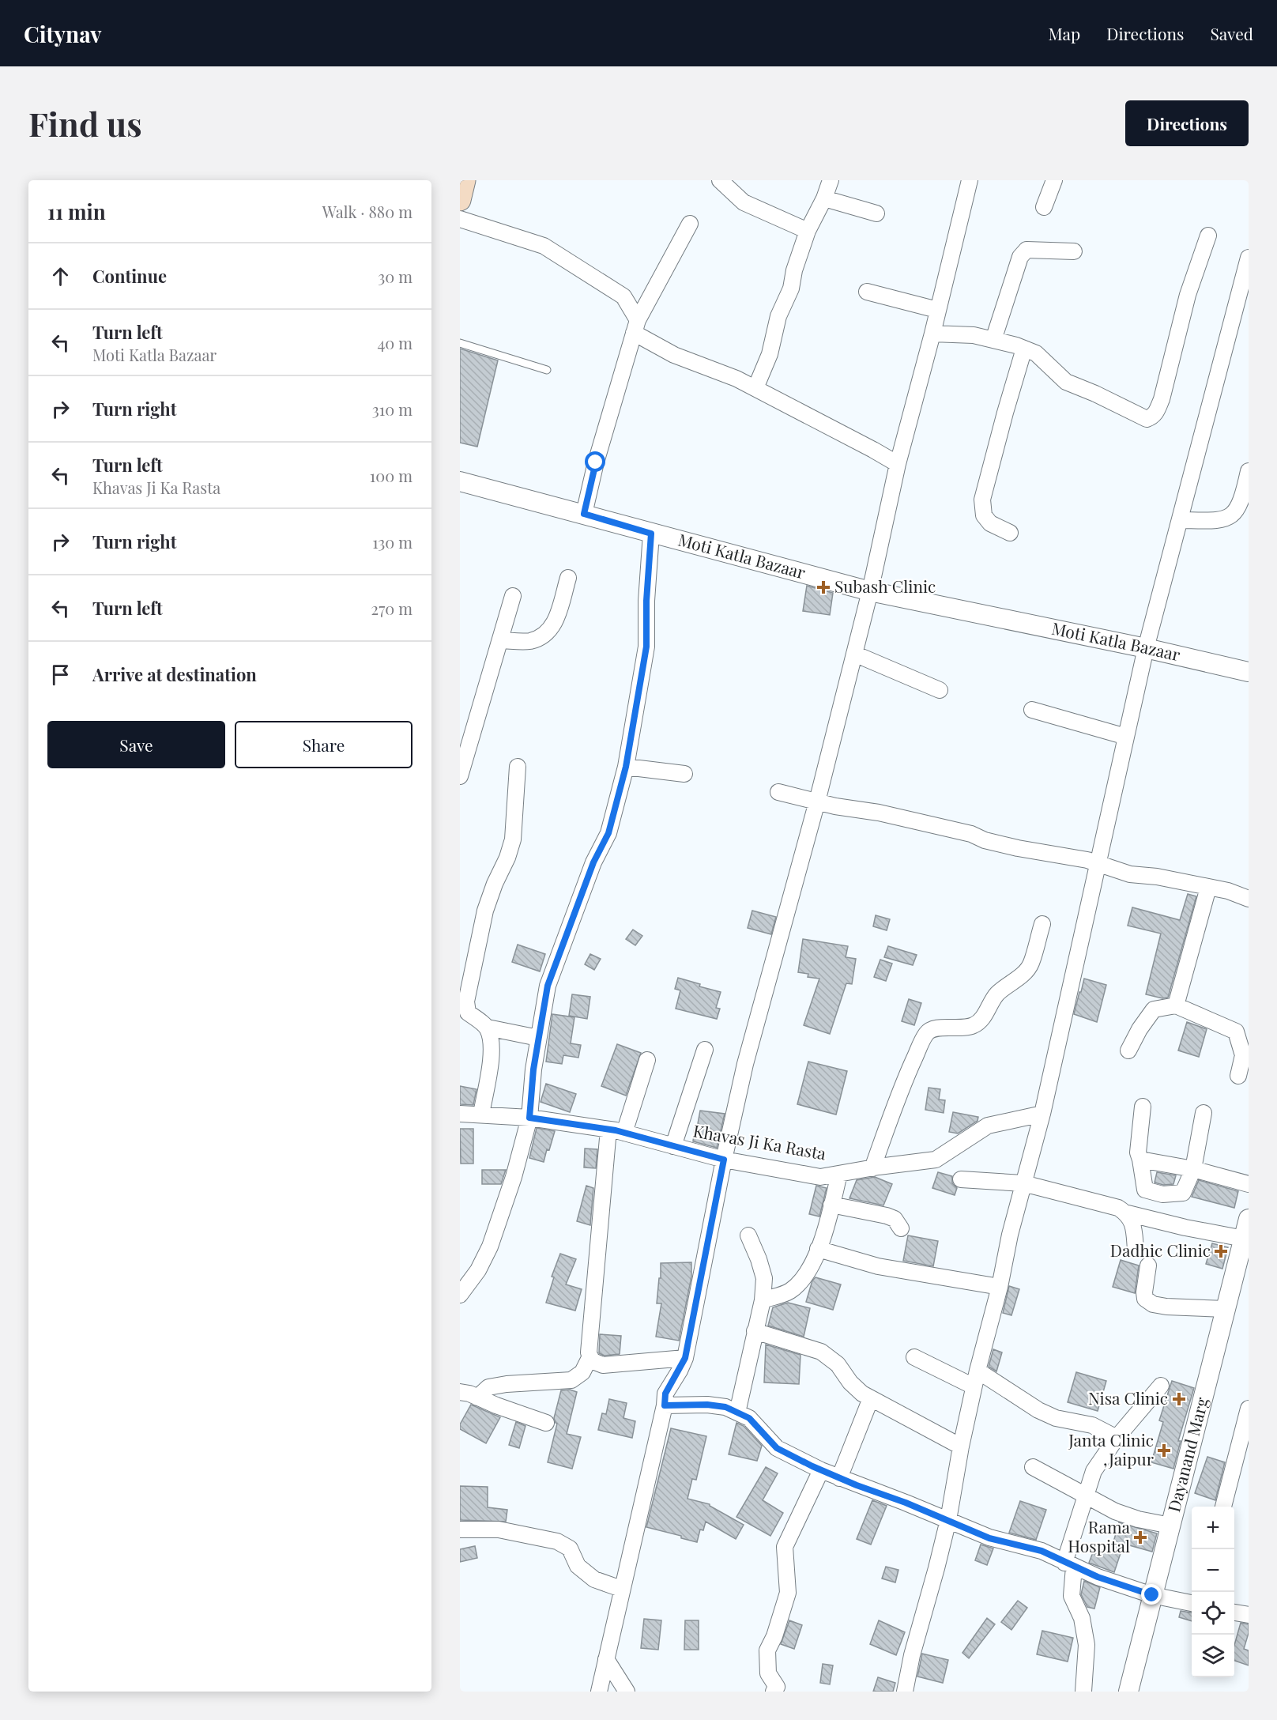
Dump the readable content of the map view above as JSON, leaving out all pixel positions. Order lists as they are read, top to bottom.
{
  "streets": {
    "street": ["Moti Katla Bazaar", "Khavas Ji Ka Rasta", "Dayanand Marg"]
  },
  "places": {
    "health": [
      "Subash Clinic",
      "Dadhic Clinic",
      "Nisa Clinic",
      "Janta Clinic ,Jaipur",
      "Rama Hospital"
    ]
  },
  "page": {
    "header": "Citynav",
    "nav": ["Map", "Directions", "Saved"],
    "buttons": [
      "Directions",
      ["Save", "Share"]
    ],
    "title": "Find us",
    "heading": ["11 min", "Walk · 880 m"],
    "list": [
      ["Continue", "30 m"],
      ["Turn left", "Moti Katla Bazaar", "40 m"],
      ["Turn right", "310 m"],
      ["Turn left", "Khavas Ji Ka Rasta", "100 m"],
      ["Turn right", "130 m"],
      ["Turn left", "270 m"],
      "Arrive at destination"
    ],
    "map_buttons": ["+", "−"]
  }
}
